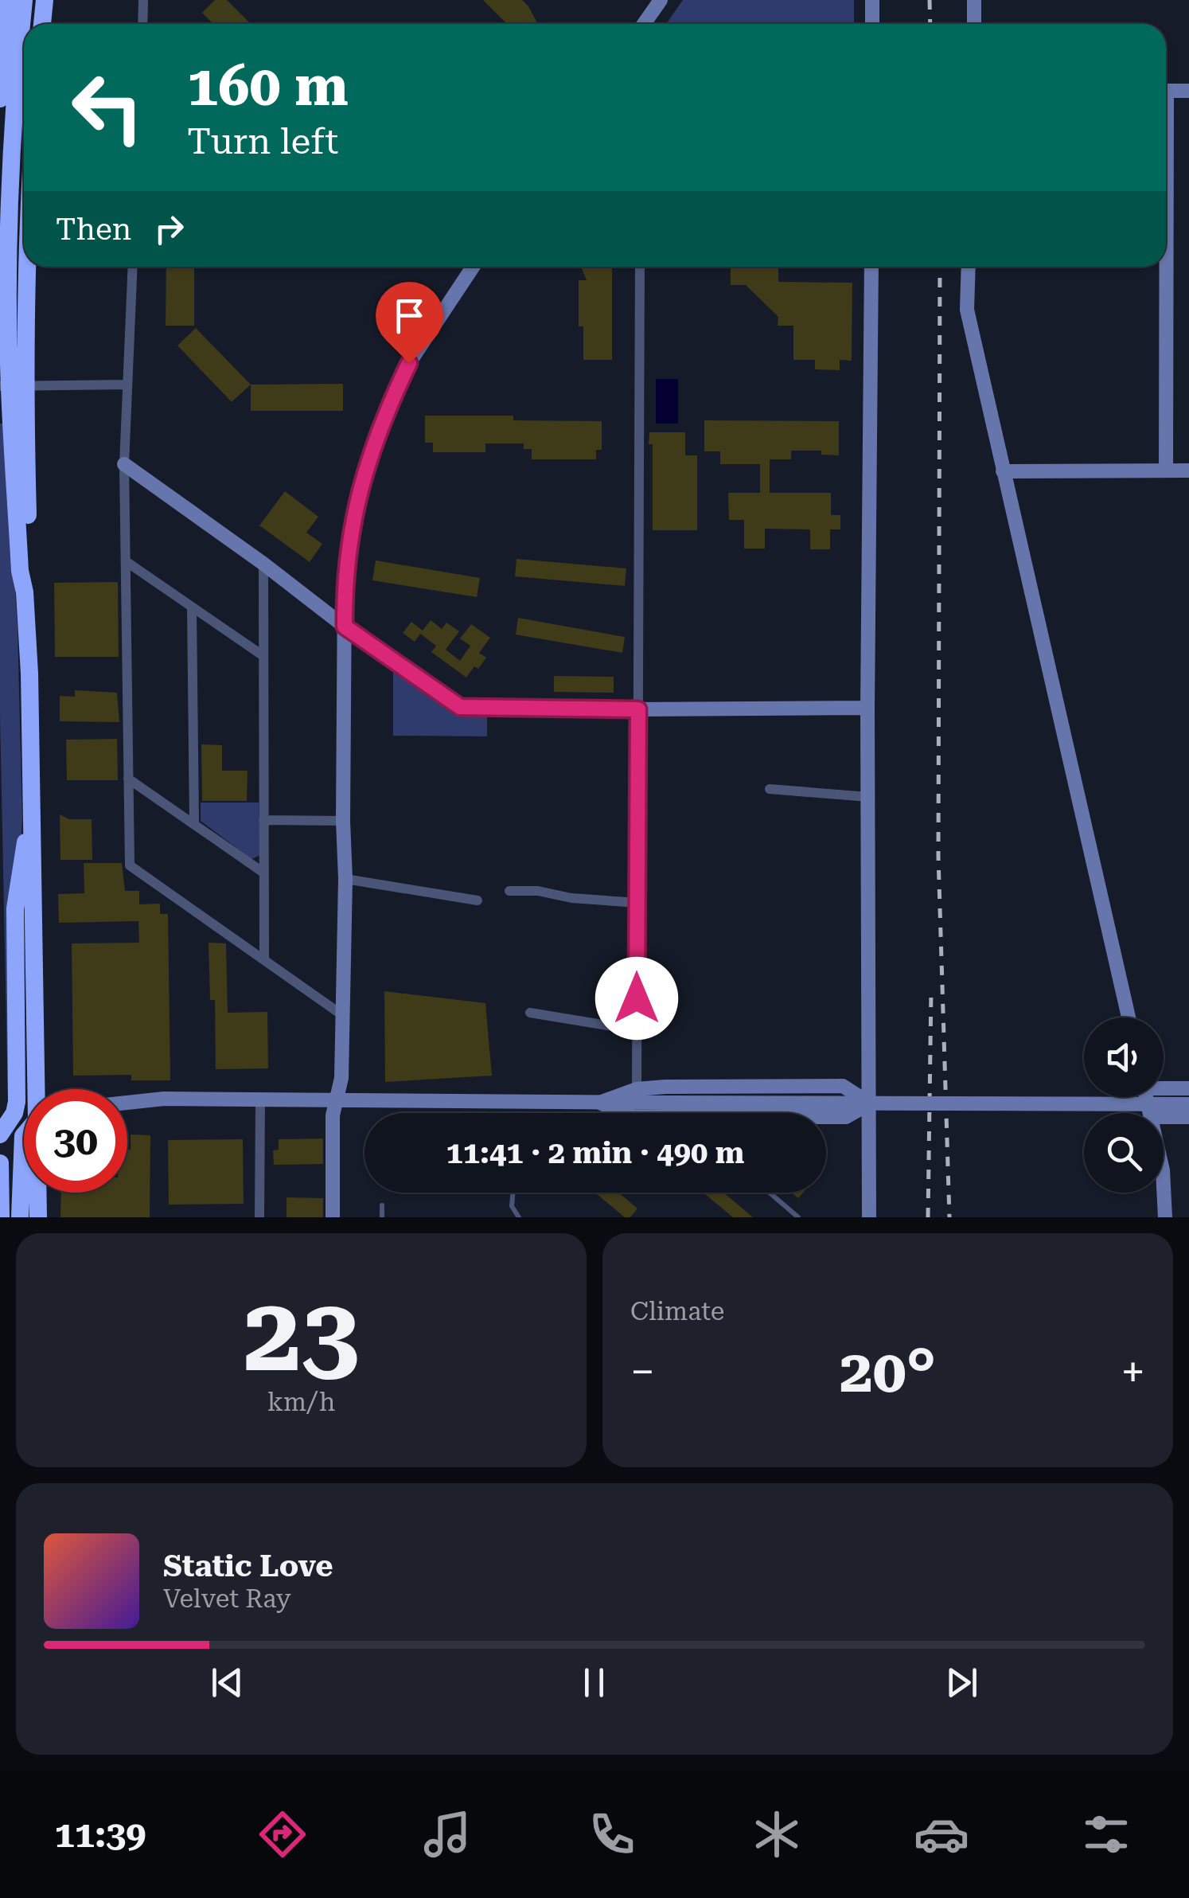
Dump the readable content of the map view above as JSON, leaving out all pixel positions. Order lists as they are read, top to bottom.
{
  "page": {
    "turn": ["160 m", "Turn left"],
    "then": "Then",
    "limit": "30",
    "trip": "11:41 · 2 min · 490 m",
    "tile": [
      ["23", "km/h"],
      "Climate"
    ],
    "heat": ["−", "20°", "+"],
    "song": ["Static Love", "Velvet Ray"],
    "tabs": "11:39"
  }
}
